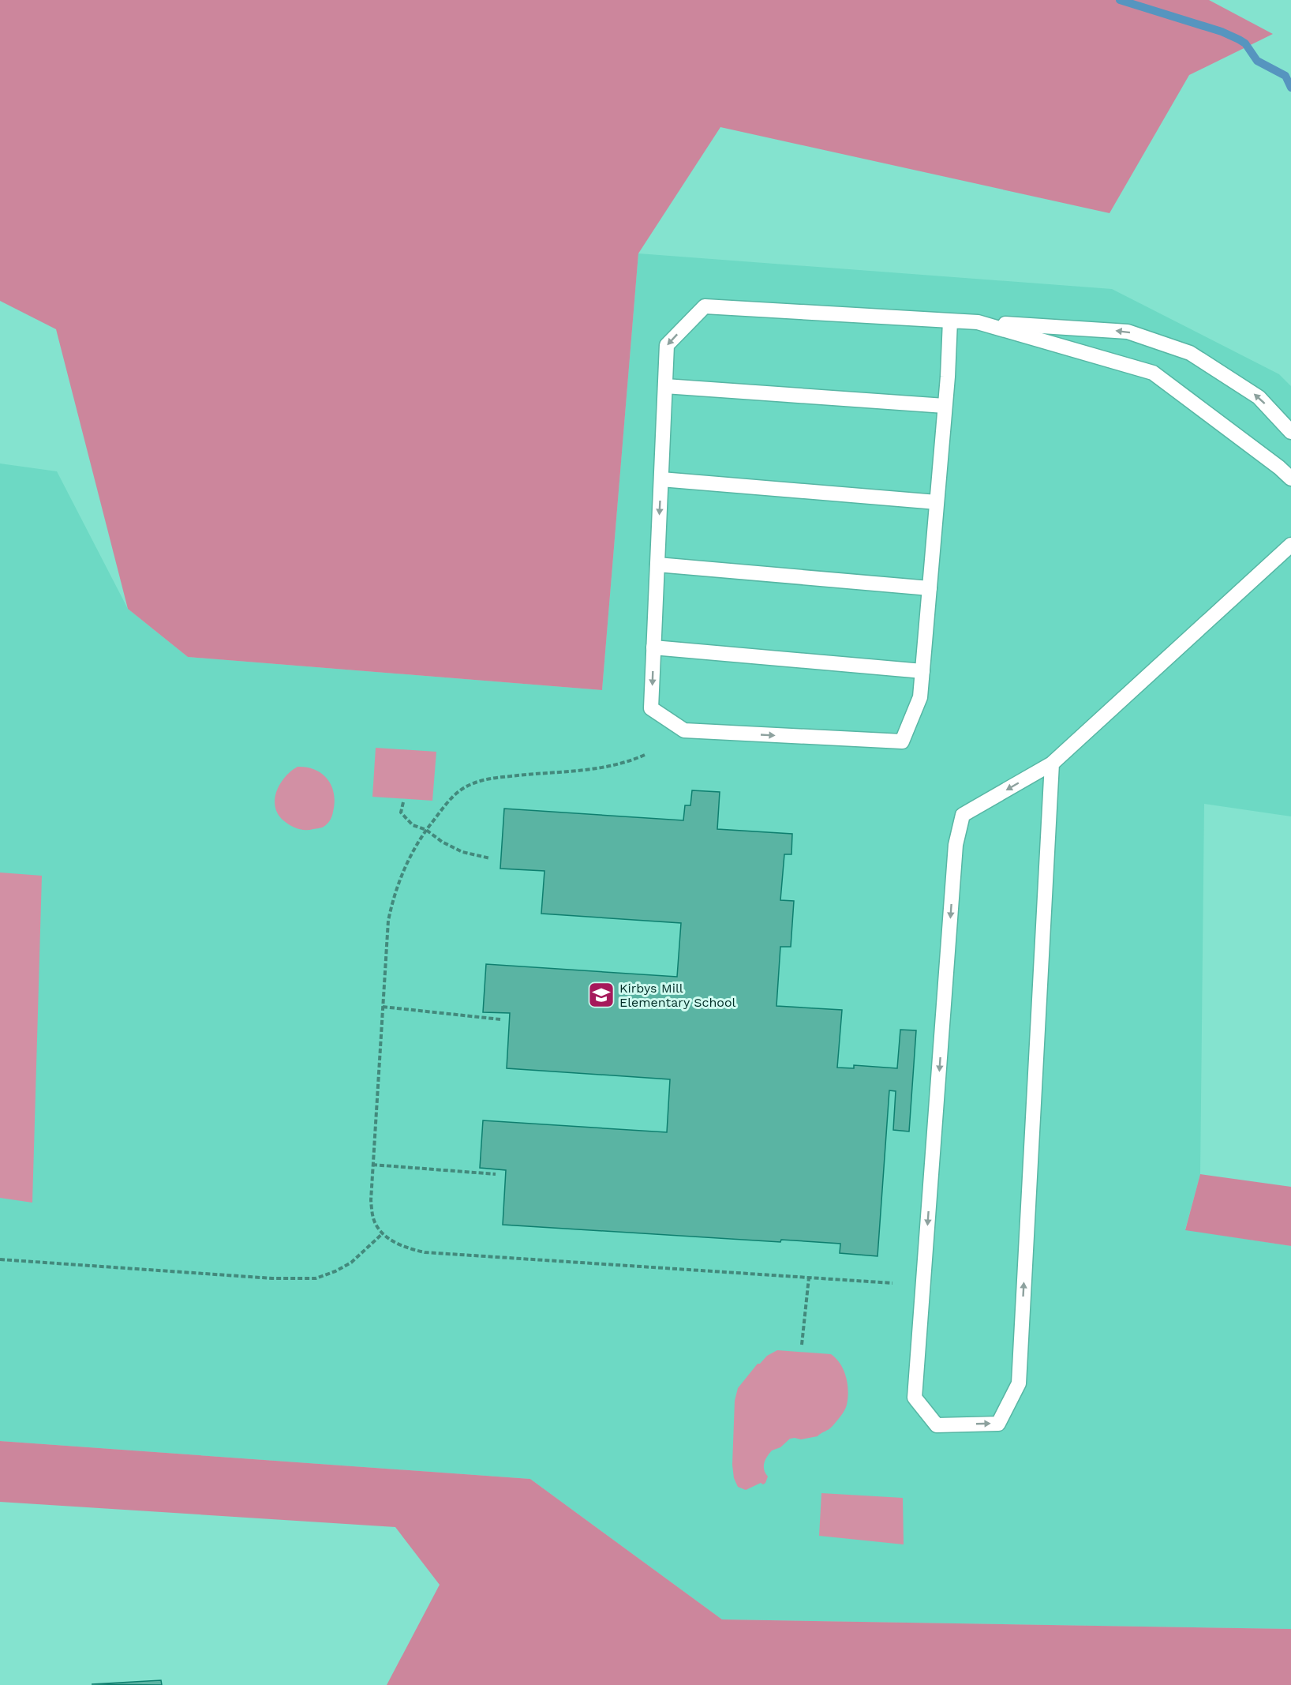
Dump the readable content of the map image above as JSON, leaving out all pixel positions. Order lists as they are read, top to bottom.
{
  "places": {
    "school or university": ["Kirbys Mill Elementary School"]
  }
}
